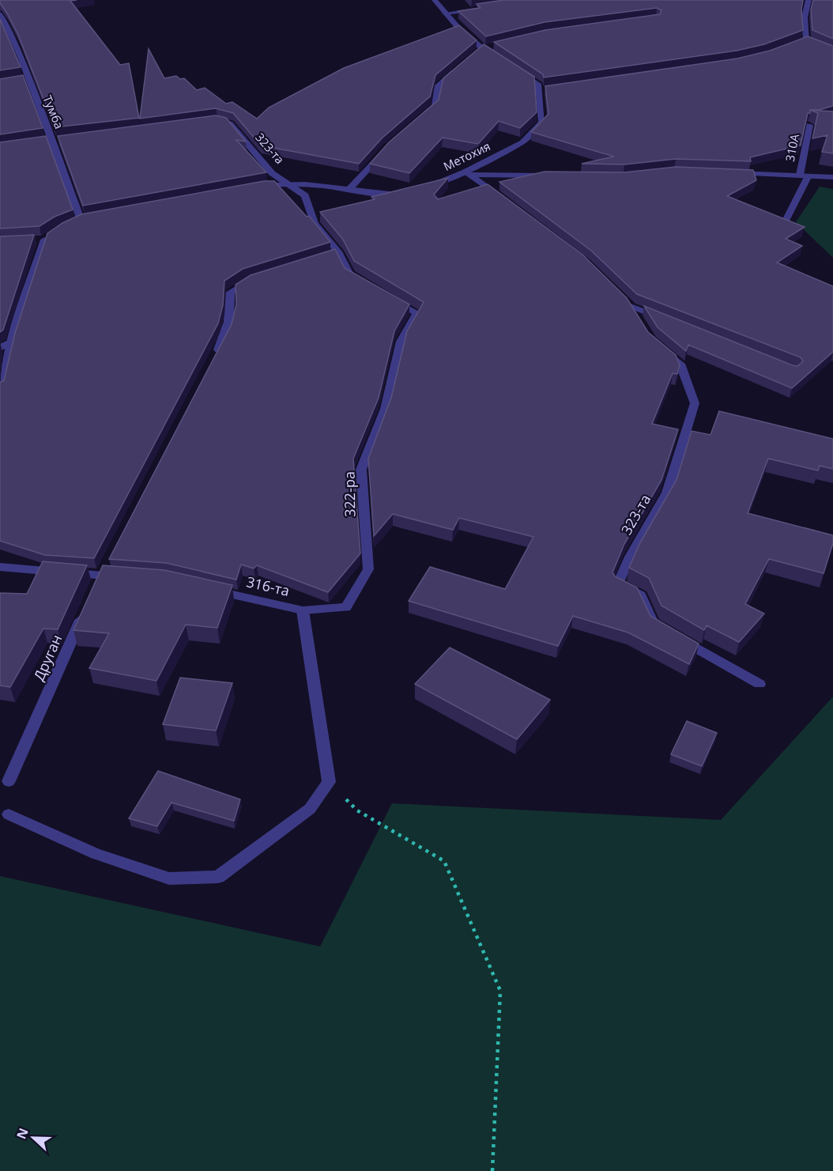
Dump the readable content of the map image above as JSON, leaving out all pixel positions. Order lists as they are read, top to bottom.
{
  "streets": {
    "street": [
      "Тумба",
      "310А",
      "323-та",
      "Метохия",
      "322-ра",
      "316-та",
      "Друган"
    ]
  },
  "crossings": [
    ["322-ра", "316-та"]
  ],
  "north": "left"
}
